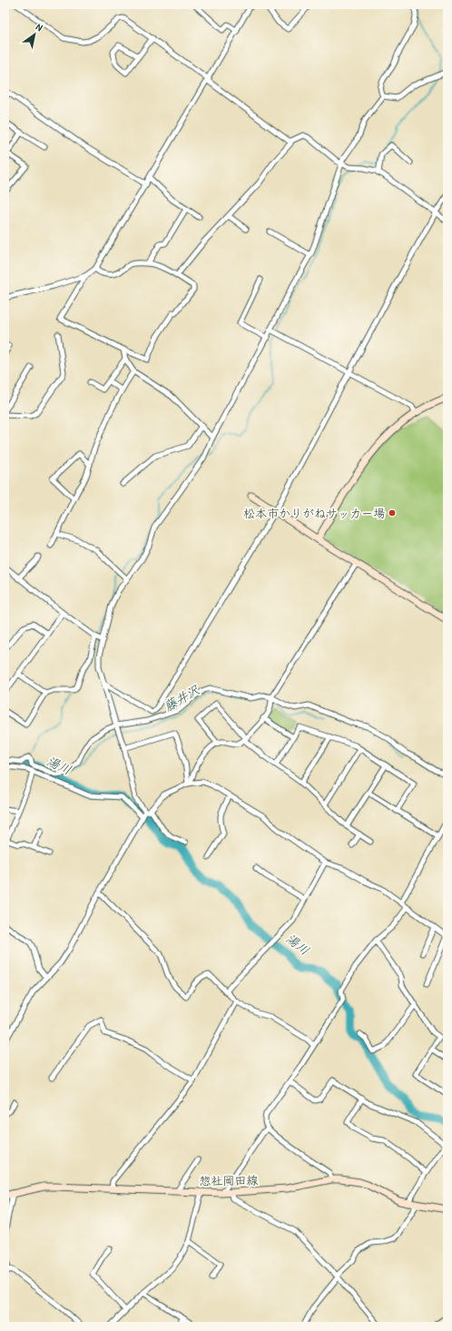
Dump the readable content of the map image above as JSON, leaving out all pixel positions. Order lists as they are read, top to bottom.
{
  "streets": {
    "main road": ["惣社岡田線"]
  },
  "water": ["藤井沢", "湯川"],
  "places": ["松本市かりがねサッカー場"],
  "north": "top right"
}
